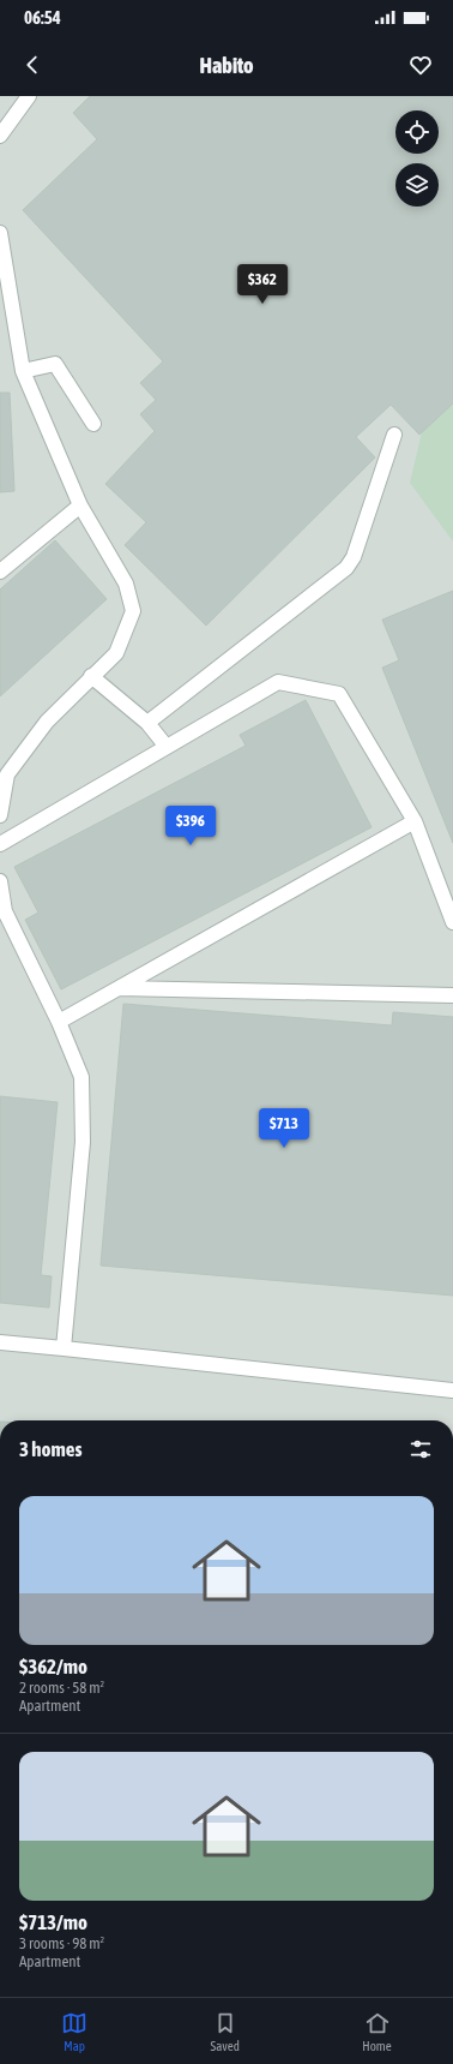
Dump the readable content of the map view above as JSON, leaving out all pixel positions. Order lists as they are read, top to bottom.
{
  "page": {
    "status": "06:54",
    "header": "Habito",
    "price": ["$362", "$396", "$713"],
    "heading": "3 homes",
    "list": [
      {
        "name": "$362/mo",
        "note": "2 rooms · 58 m² · Apartment"
      },
      {
        "name": "$713/mo",
        "note": "3 rooms · 98 m² · Apartment"
      }
    ],
    "tabs": ["Map", "Saved", "Home"]
  }
}
